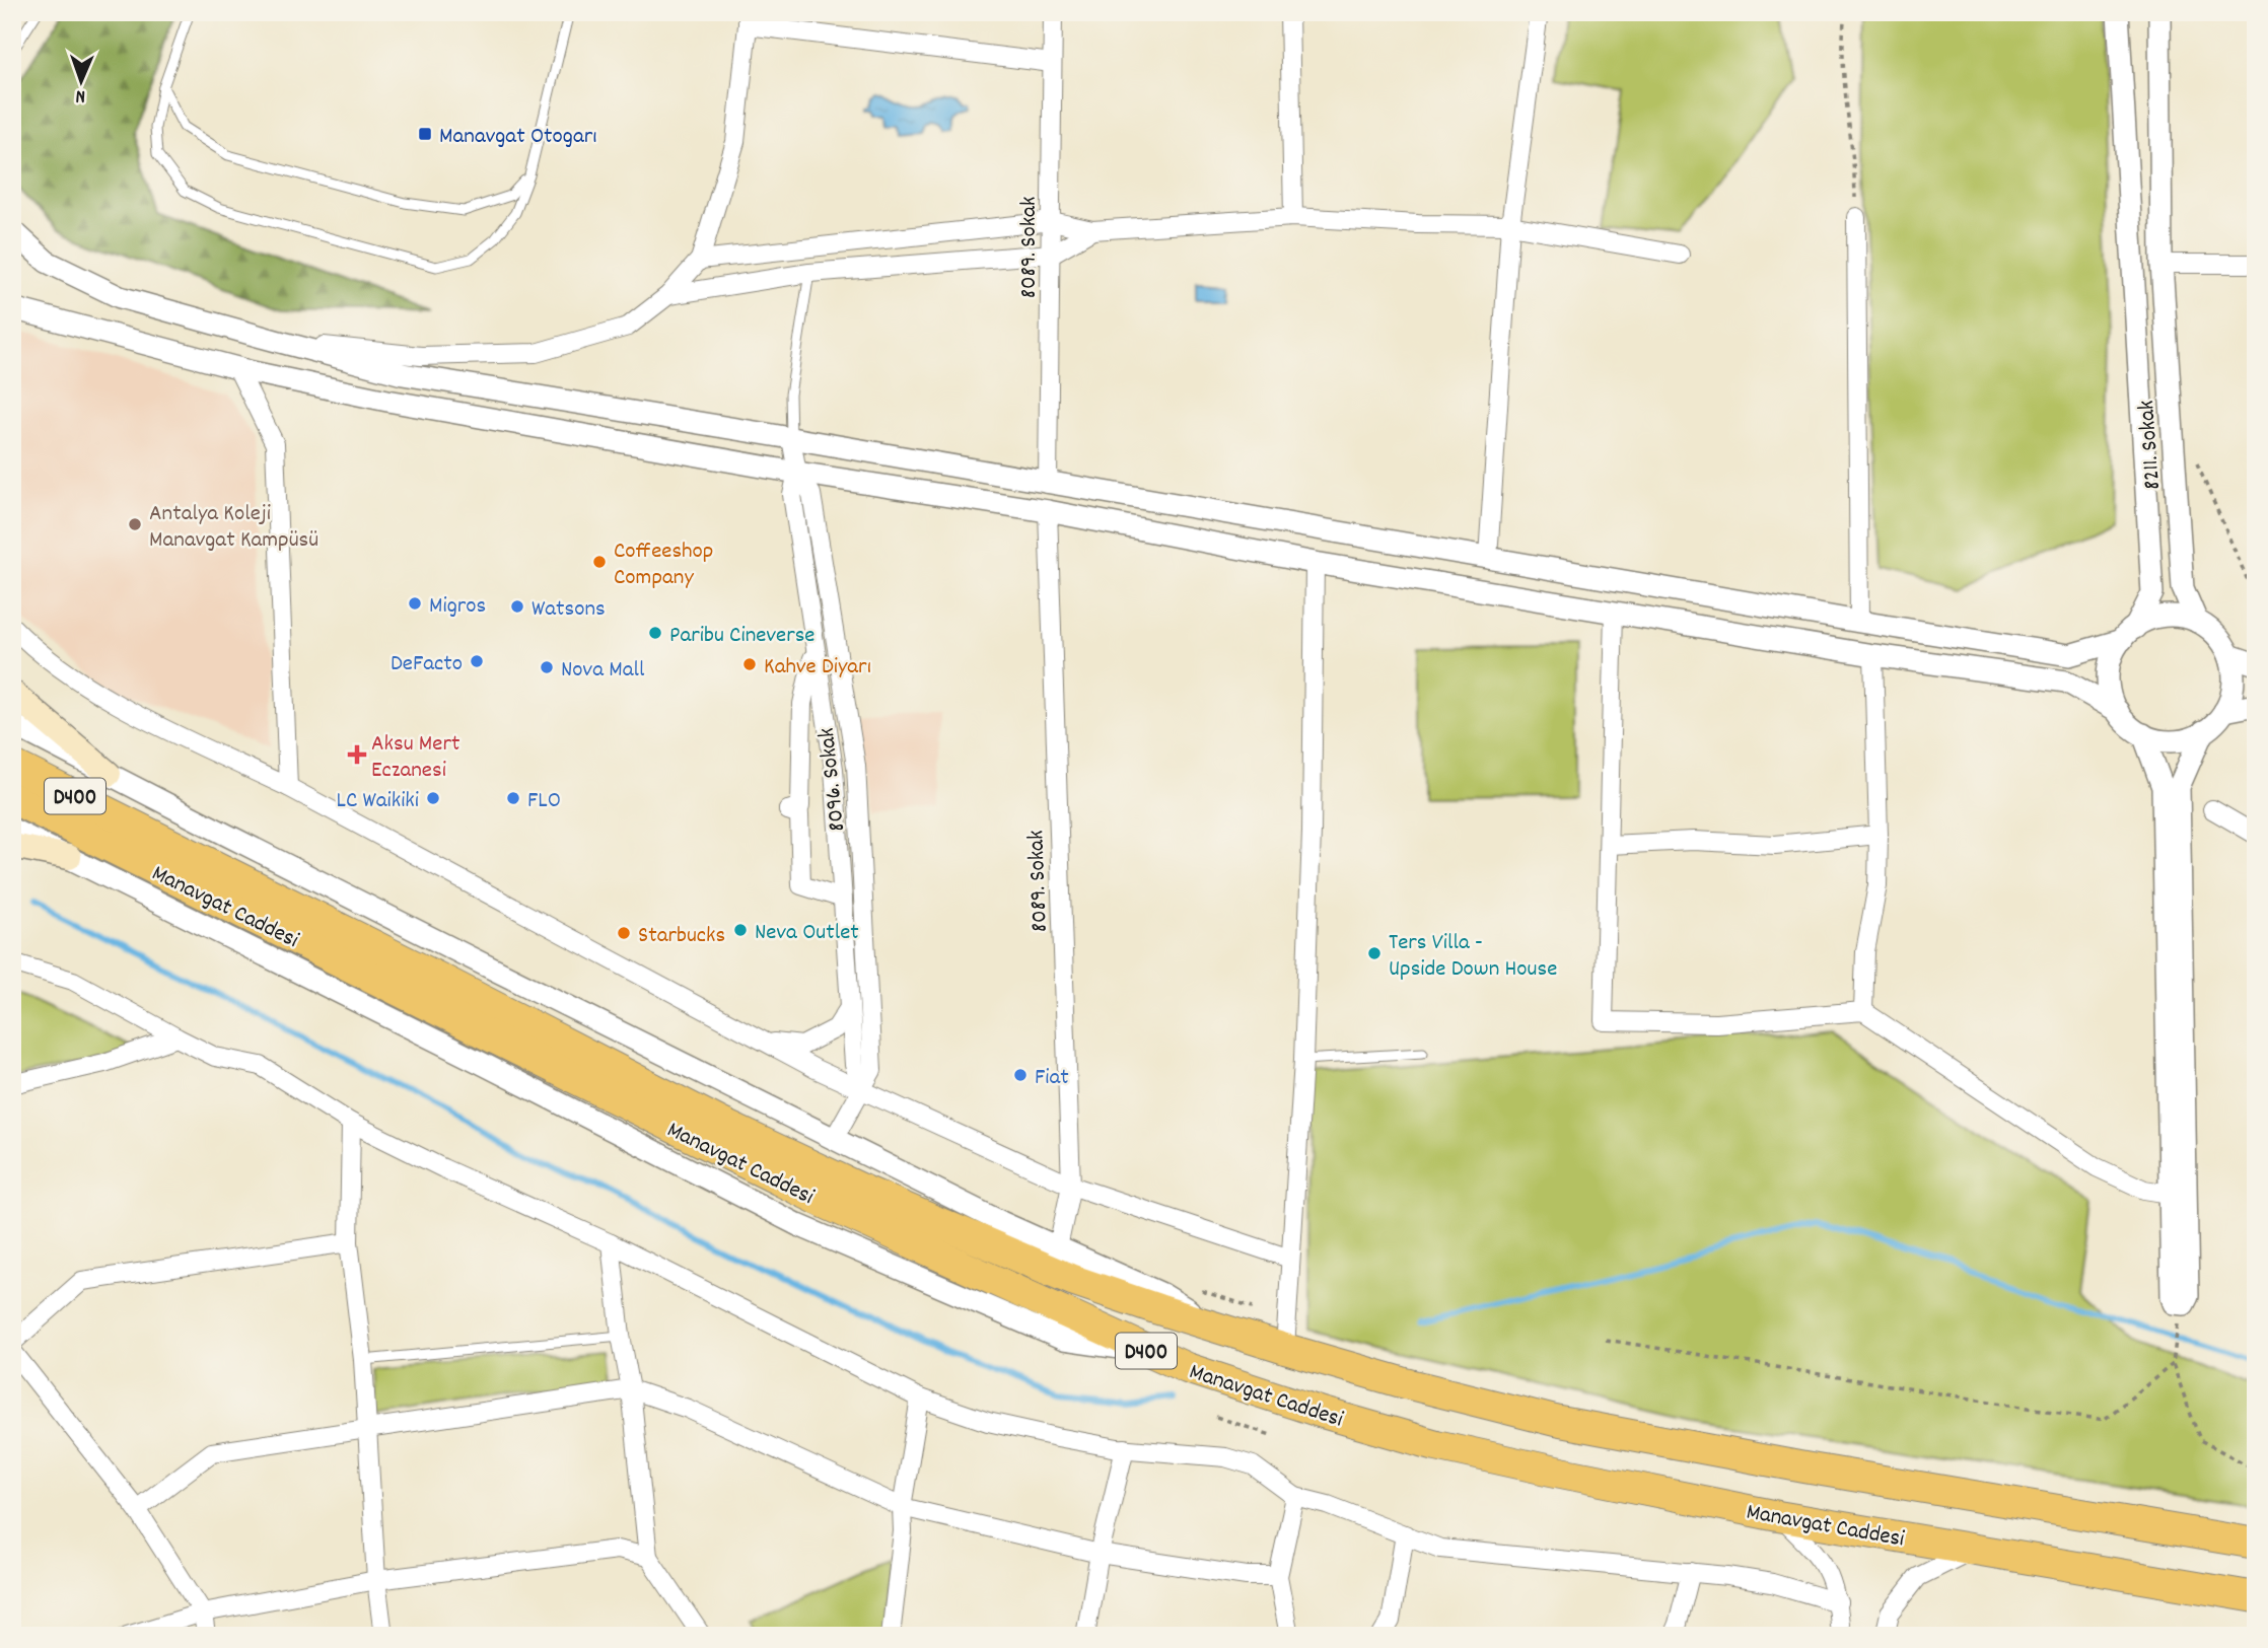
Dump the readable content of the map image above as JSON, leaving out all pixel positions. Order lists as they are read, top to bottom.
{
  "streets": {
    "highway": ["D400", "Manavgat Caddesi"],
    "street": ["8089. Sokak", "8211. Sokak", "8096. Sokak"]
  },
  "places": {
    "transit": ["Manavgat Otogarı"],
    "other": [
      "Antalya Koleji Manavgat Kampüsü",
      "Coffeeshop Company",
      "Migros",
      "Watsons",
      "Paribu Cineverse",
      "DeFacto",
      "Kahve Diyarı",
      "Nova Mall",
      "LC Waikiki",
      "FLO",
      "Neva Outlet",
      "Starbucks",
      "Ters Villa - Upside Down House",
      "Fiat"
    ],
    "health": ["Aksu Mert Eczanesi"]
  },
  "north": "bottom"
}
